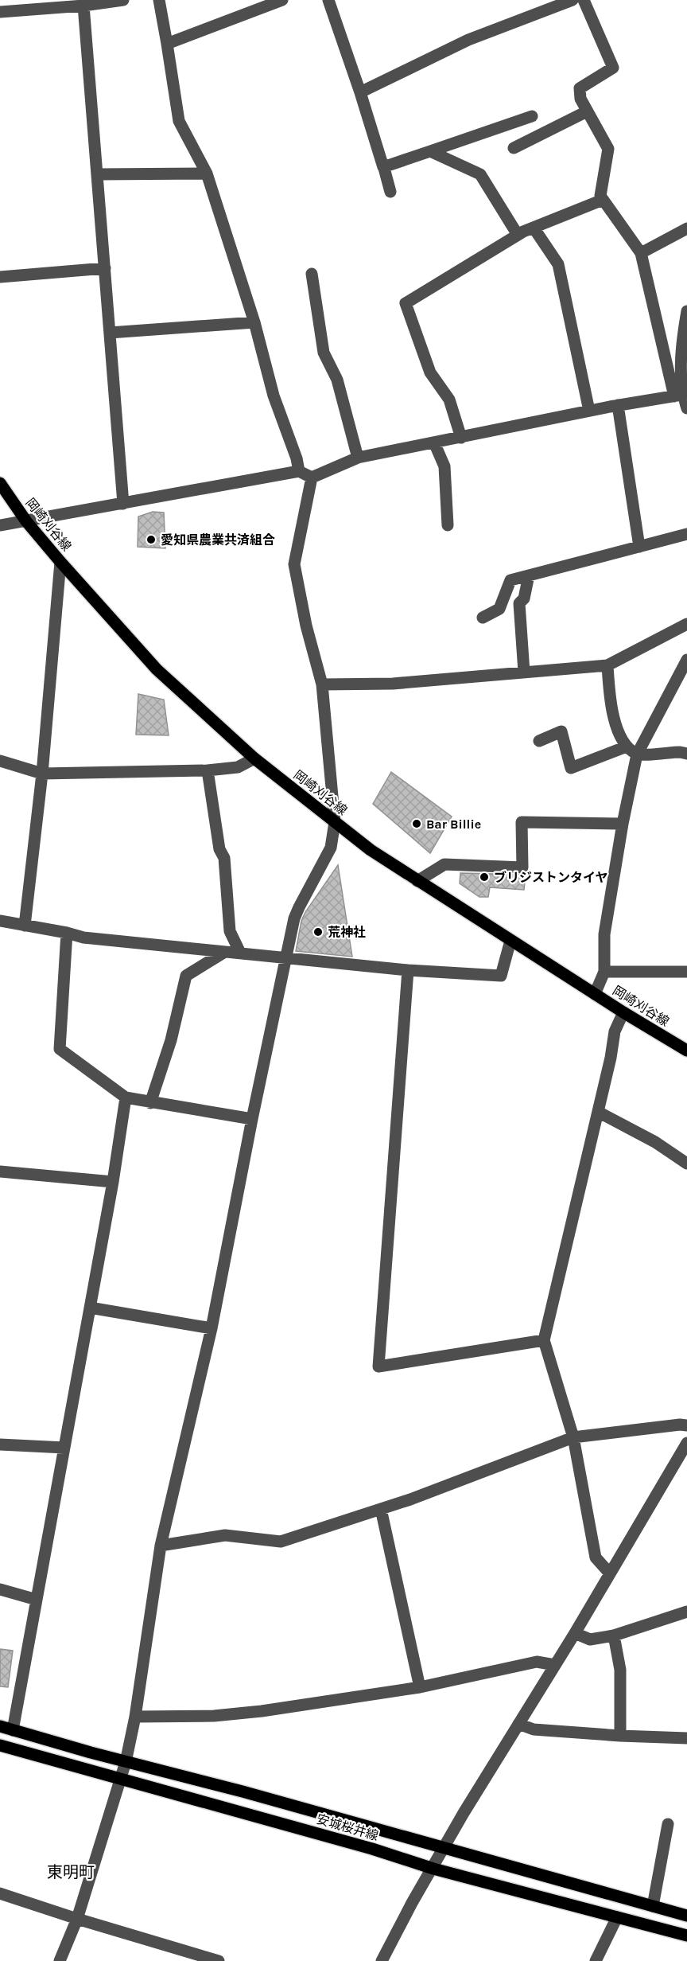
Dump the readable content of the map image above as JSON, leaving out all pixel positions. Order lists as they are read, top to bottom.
{
  "streets": {
    "main road": ["岡崎刈谷線", "安城桜井線"]
  },
  "districts": ["東明町"],
  "places": [
    "愛知県農業共済組合",
    "Bar Billie",
    "ブリジストンタイヤ",
    "荒神社"
  ]
}
